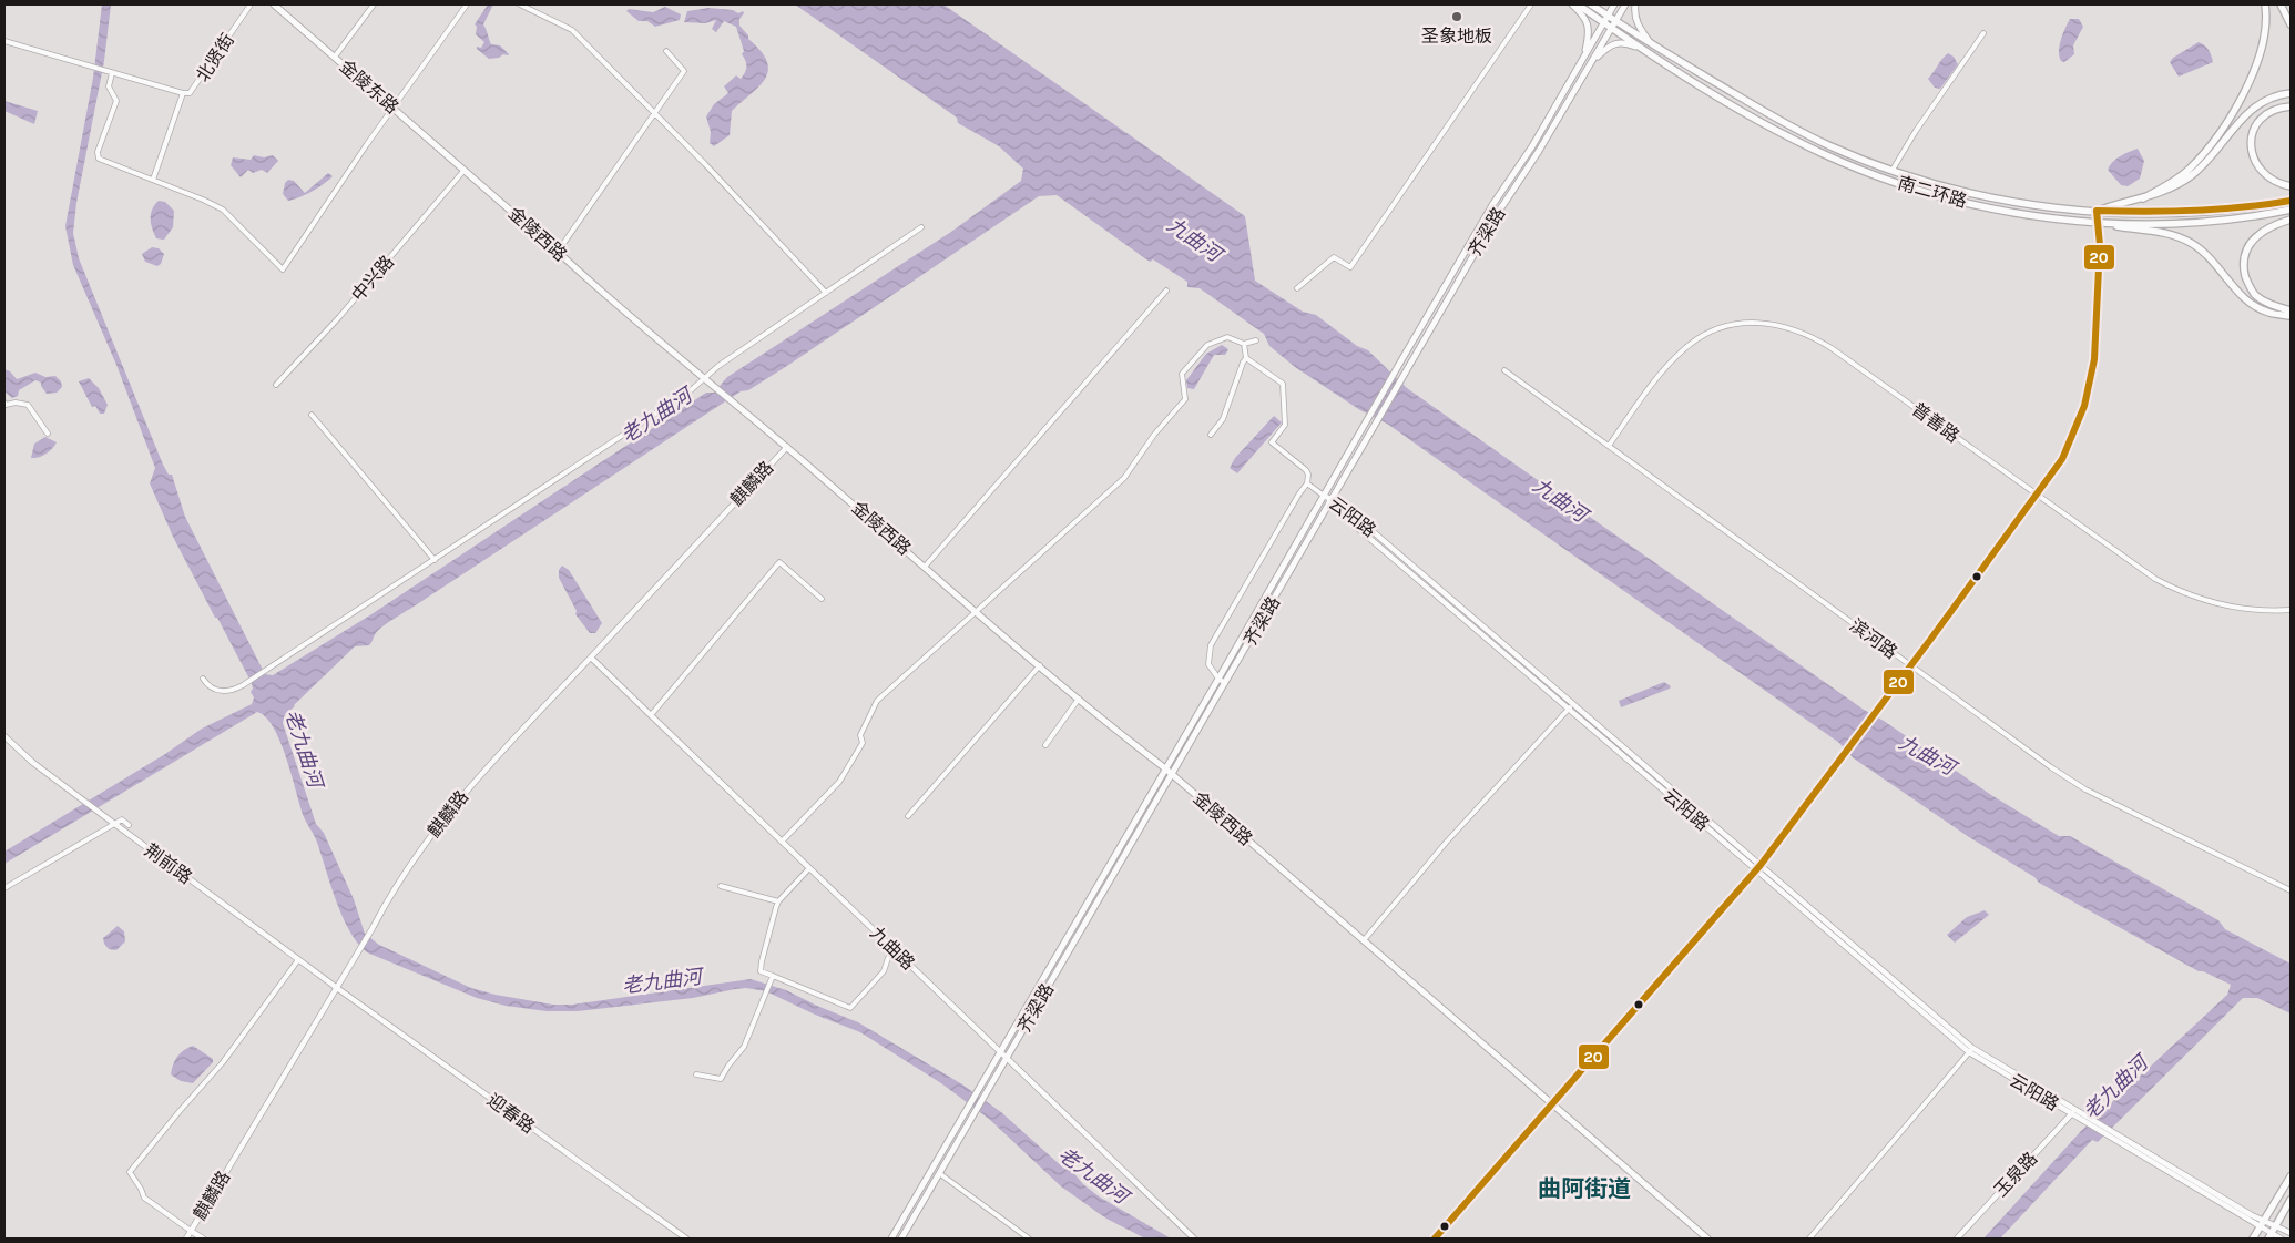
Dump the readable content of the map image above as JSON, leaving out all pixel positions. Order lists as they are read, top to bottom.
{
  "streets": {
    "main road": [
      "金陵东路",
      "南二环路",
      "齐梁路",
      "金陵西路"
    ],
    "street": [
      "北贤街",
      "中兴路",
      "普善路",
      "麒麟路",
      "云阳路",
      "滨河路",
      "荆前路",
      "九曲路",
      "迎春路",
      "玉泉路"
    ]
  },
  "crossings": [
    ["金陵东路", "金陵西路"],
    ["金陵东路", "中兴路"],
    ["南二环路", "齐梁路"],
    ["齐梁路", "金陵西路"],
    ["齐梁路", "云阳路"],
    ["齐梁路", "九曲路"],
    ["金陵西路", "中兴路"],
    ["金陵西路", "麒麟路"],
    ["普善路", "滨河路"],
    ["麒麟路", "荆前路"],
    ["麒麟路", "九曲路"],
    ["麒麟路", "迎春路"],
    ["云阳路", "玉泉路"],
    ["荆前路", "迎春路"]
  ],
  "districts": ["曲阿街道"],
  "water": ["九曲河", "老九曲河"],
  "places": ["圣象地板"],
  "lines": ["transit line 20"]
}
